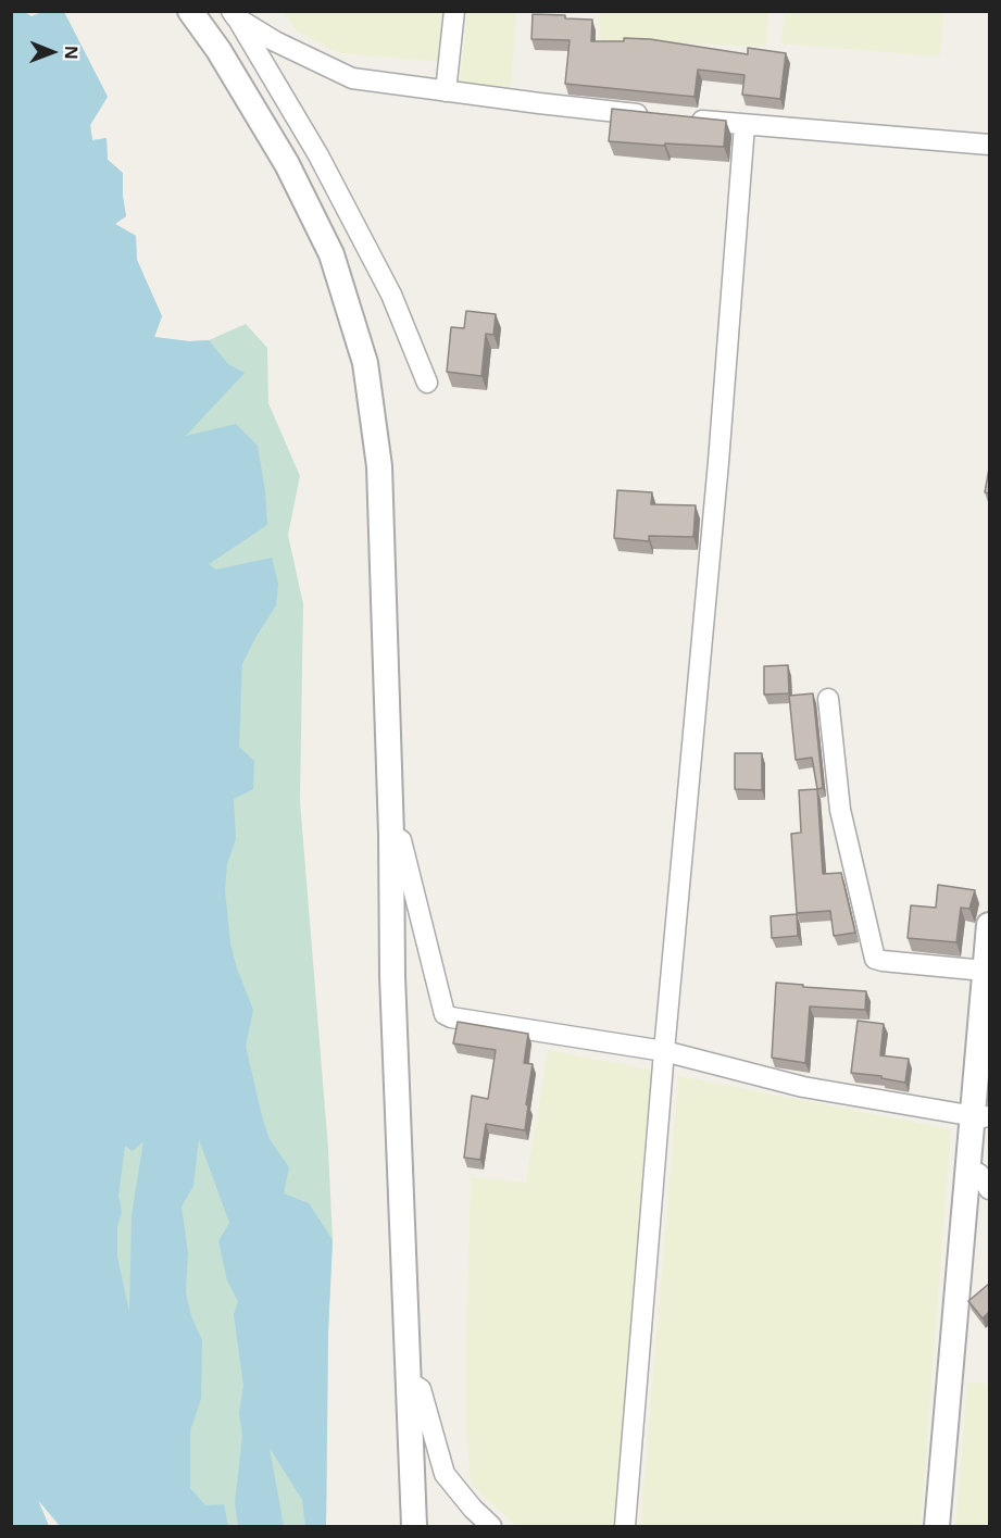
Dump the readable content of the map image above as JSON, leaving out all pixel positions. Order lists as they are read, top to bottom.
{
  "north": "right"
}
